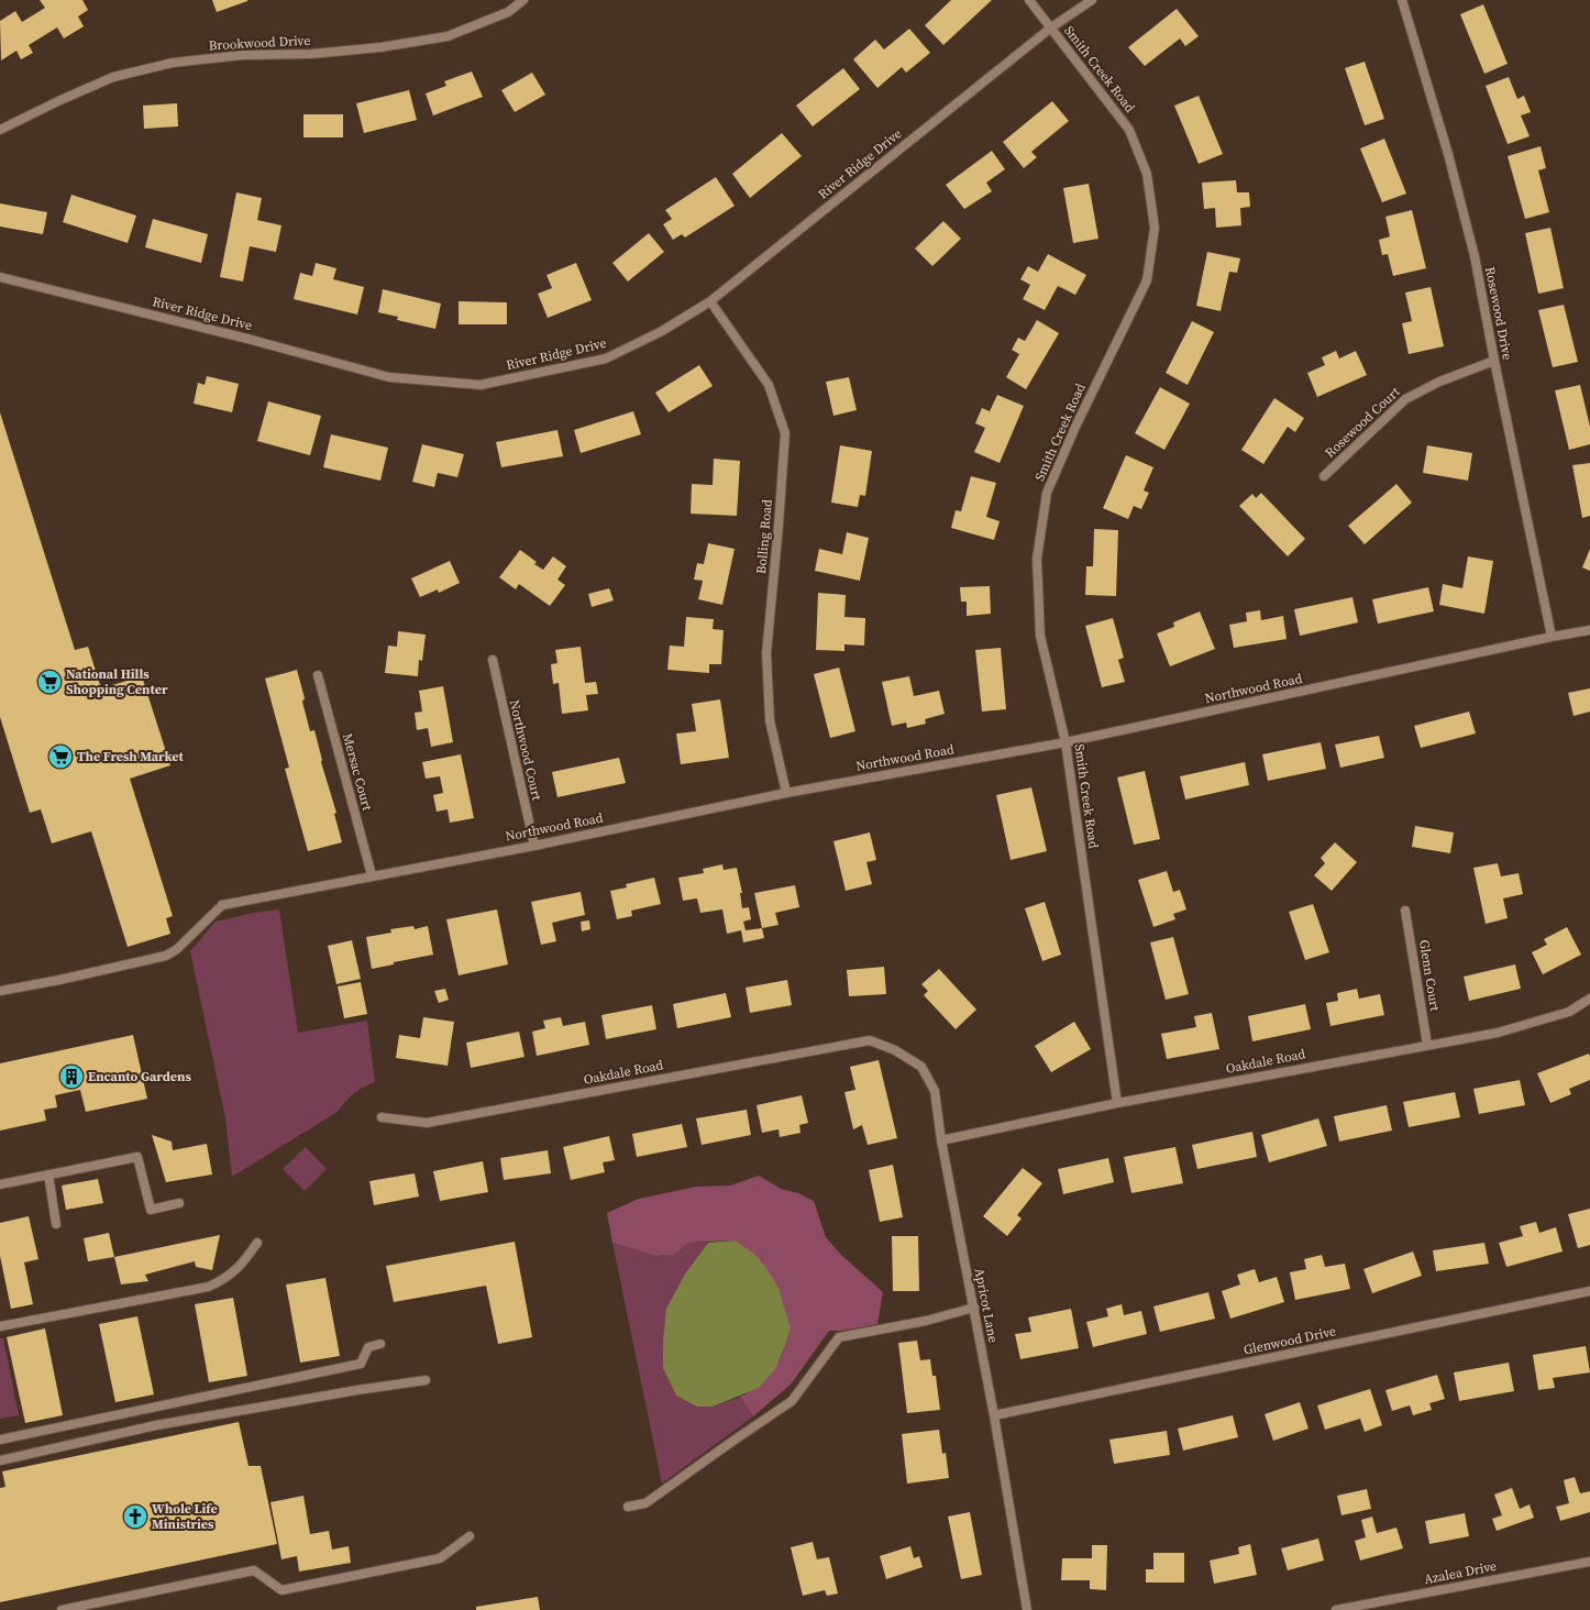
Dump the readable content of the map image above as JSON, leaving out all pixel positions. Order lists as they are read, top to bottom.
{
  "streets": {
    "street": [
      "Brookwood Drive",
      "Smith Creek Road",
      "River Ridge Drive",
      "Rosewood Drive",
      "Rosewood Court",
      "Bolling Road",
      "Northwood Road",
      "Northwood Court",
      "Mersac Court",
      "Glenn Court",
      "Oakdale Road",
      "Apricot Lane",
      "Glenwood Drive",
      "Azalea Drive"
    ]
  },
  "crossings": [
    ["Smith Creek Road", "River Ridge Drive"],
    ["Smith Creek Road", "Northwood Road"],
    ["Smith Creek Road", "Oakdale Road"],
    ["River Ridge Drive", "Bolling Road"],
    ["Rosewood Drive", "Rosewood Court"],
    ["Rosewood Drive", "Northwood Road"],
    ["Bolling Road", "Northwood Road"],
    ["Northwood Road", "Northwood Court"],
    ["Northwood Road", "Mersac Court"],
    ["Glenn Court", "Oakdale Road"],
    ["Oakdale Road", "Apricot Lane"],
    ["Apricot Lane", "Glenwood Drive"]
  ],
  "places": {
    "supermarket": ["National Hills Shopping Center", "The Fresh Market"],
    "building": ["Encanto Gardens"],
    "church": ["Whole Life Ministries"]
  }
}
